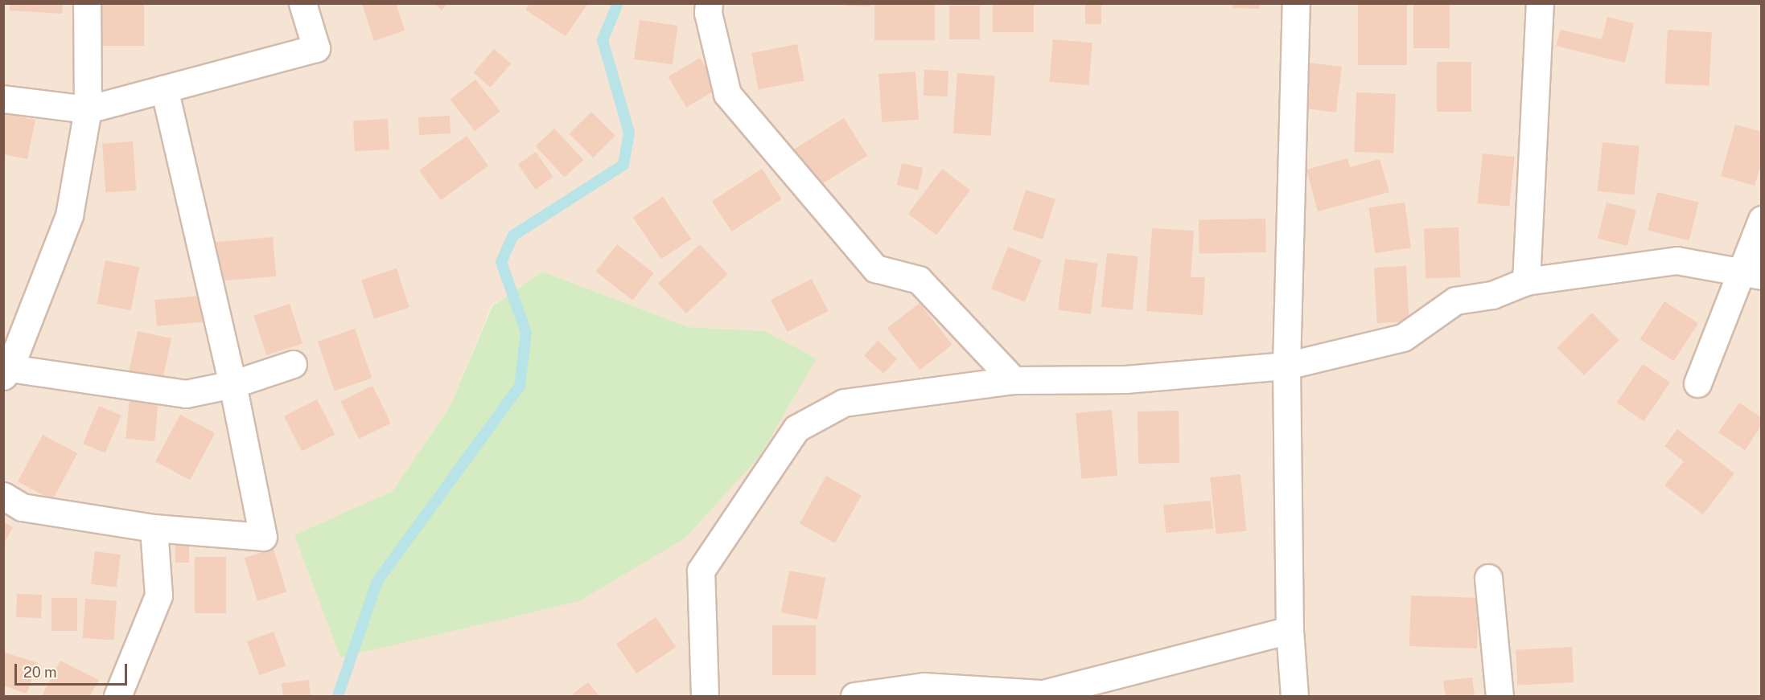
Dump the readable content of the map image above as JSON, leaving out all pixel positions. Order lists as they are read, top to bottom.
{
  "scale_bar": "20 m"
}
